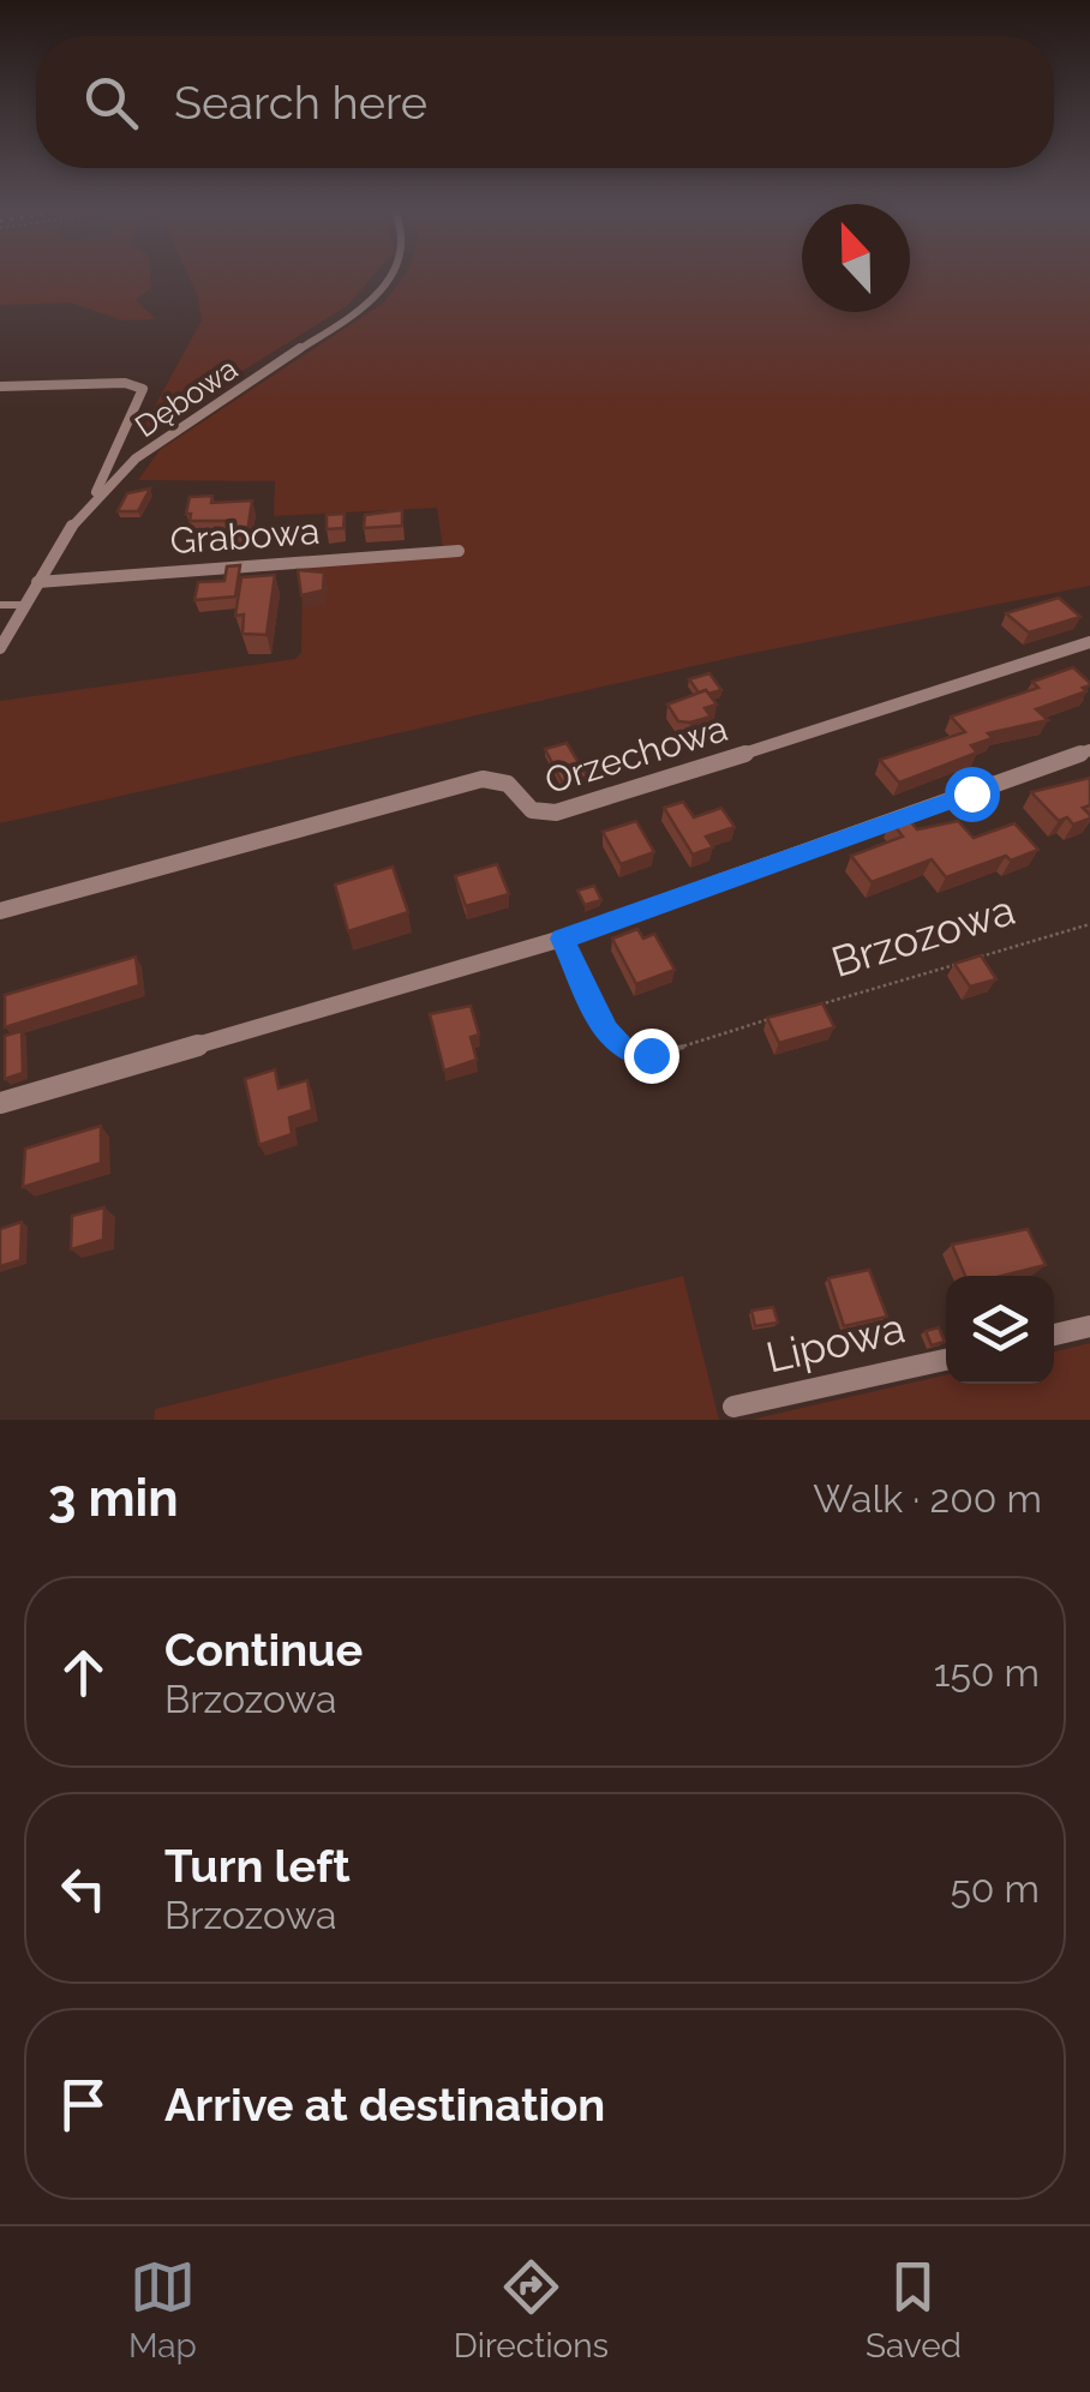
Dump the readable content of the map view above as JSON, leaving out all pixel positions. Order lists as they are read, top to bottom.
{
  "streets": {
    "street": [
      "Dębowa",
      "Grabowa",
      "Orzechowa",
      "Lipowa"
    ],
    "path": ["Brzozowa"]
  },
  "crossings": [
    ["Dębowa", "Grabowa"]
  ],
  "north": "top",
  "page": {
    "search": "Search here",
    "heading": ["3 min", "Walk · 200 m"],
    "list": [
      ["Continue", "Brzozowa", "150 m"],
      ["Turn left", "Brzozowa", "50 m"],
      "Arrive at destination"
    ],
    "nav": ["Map", "Directions", "Saved"]
  }
}
